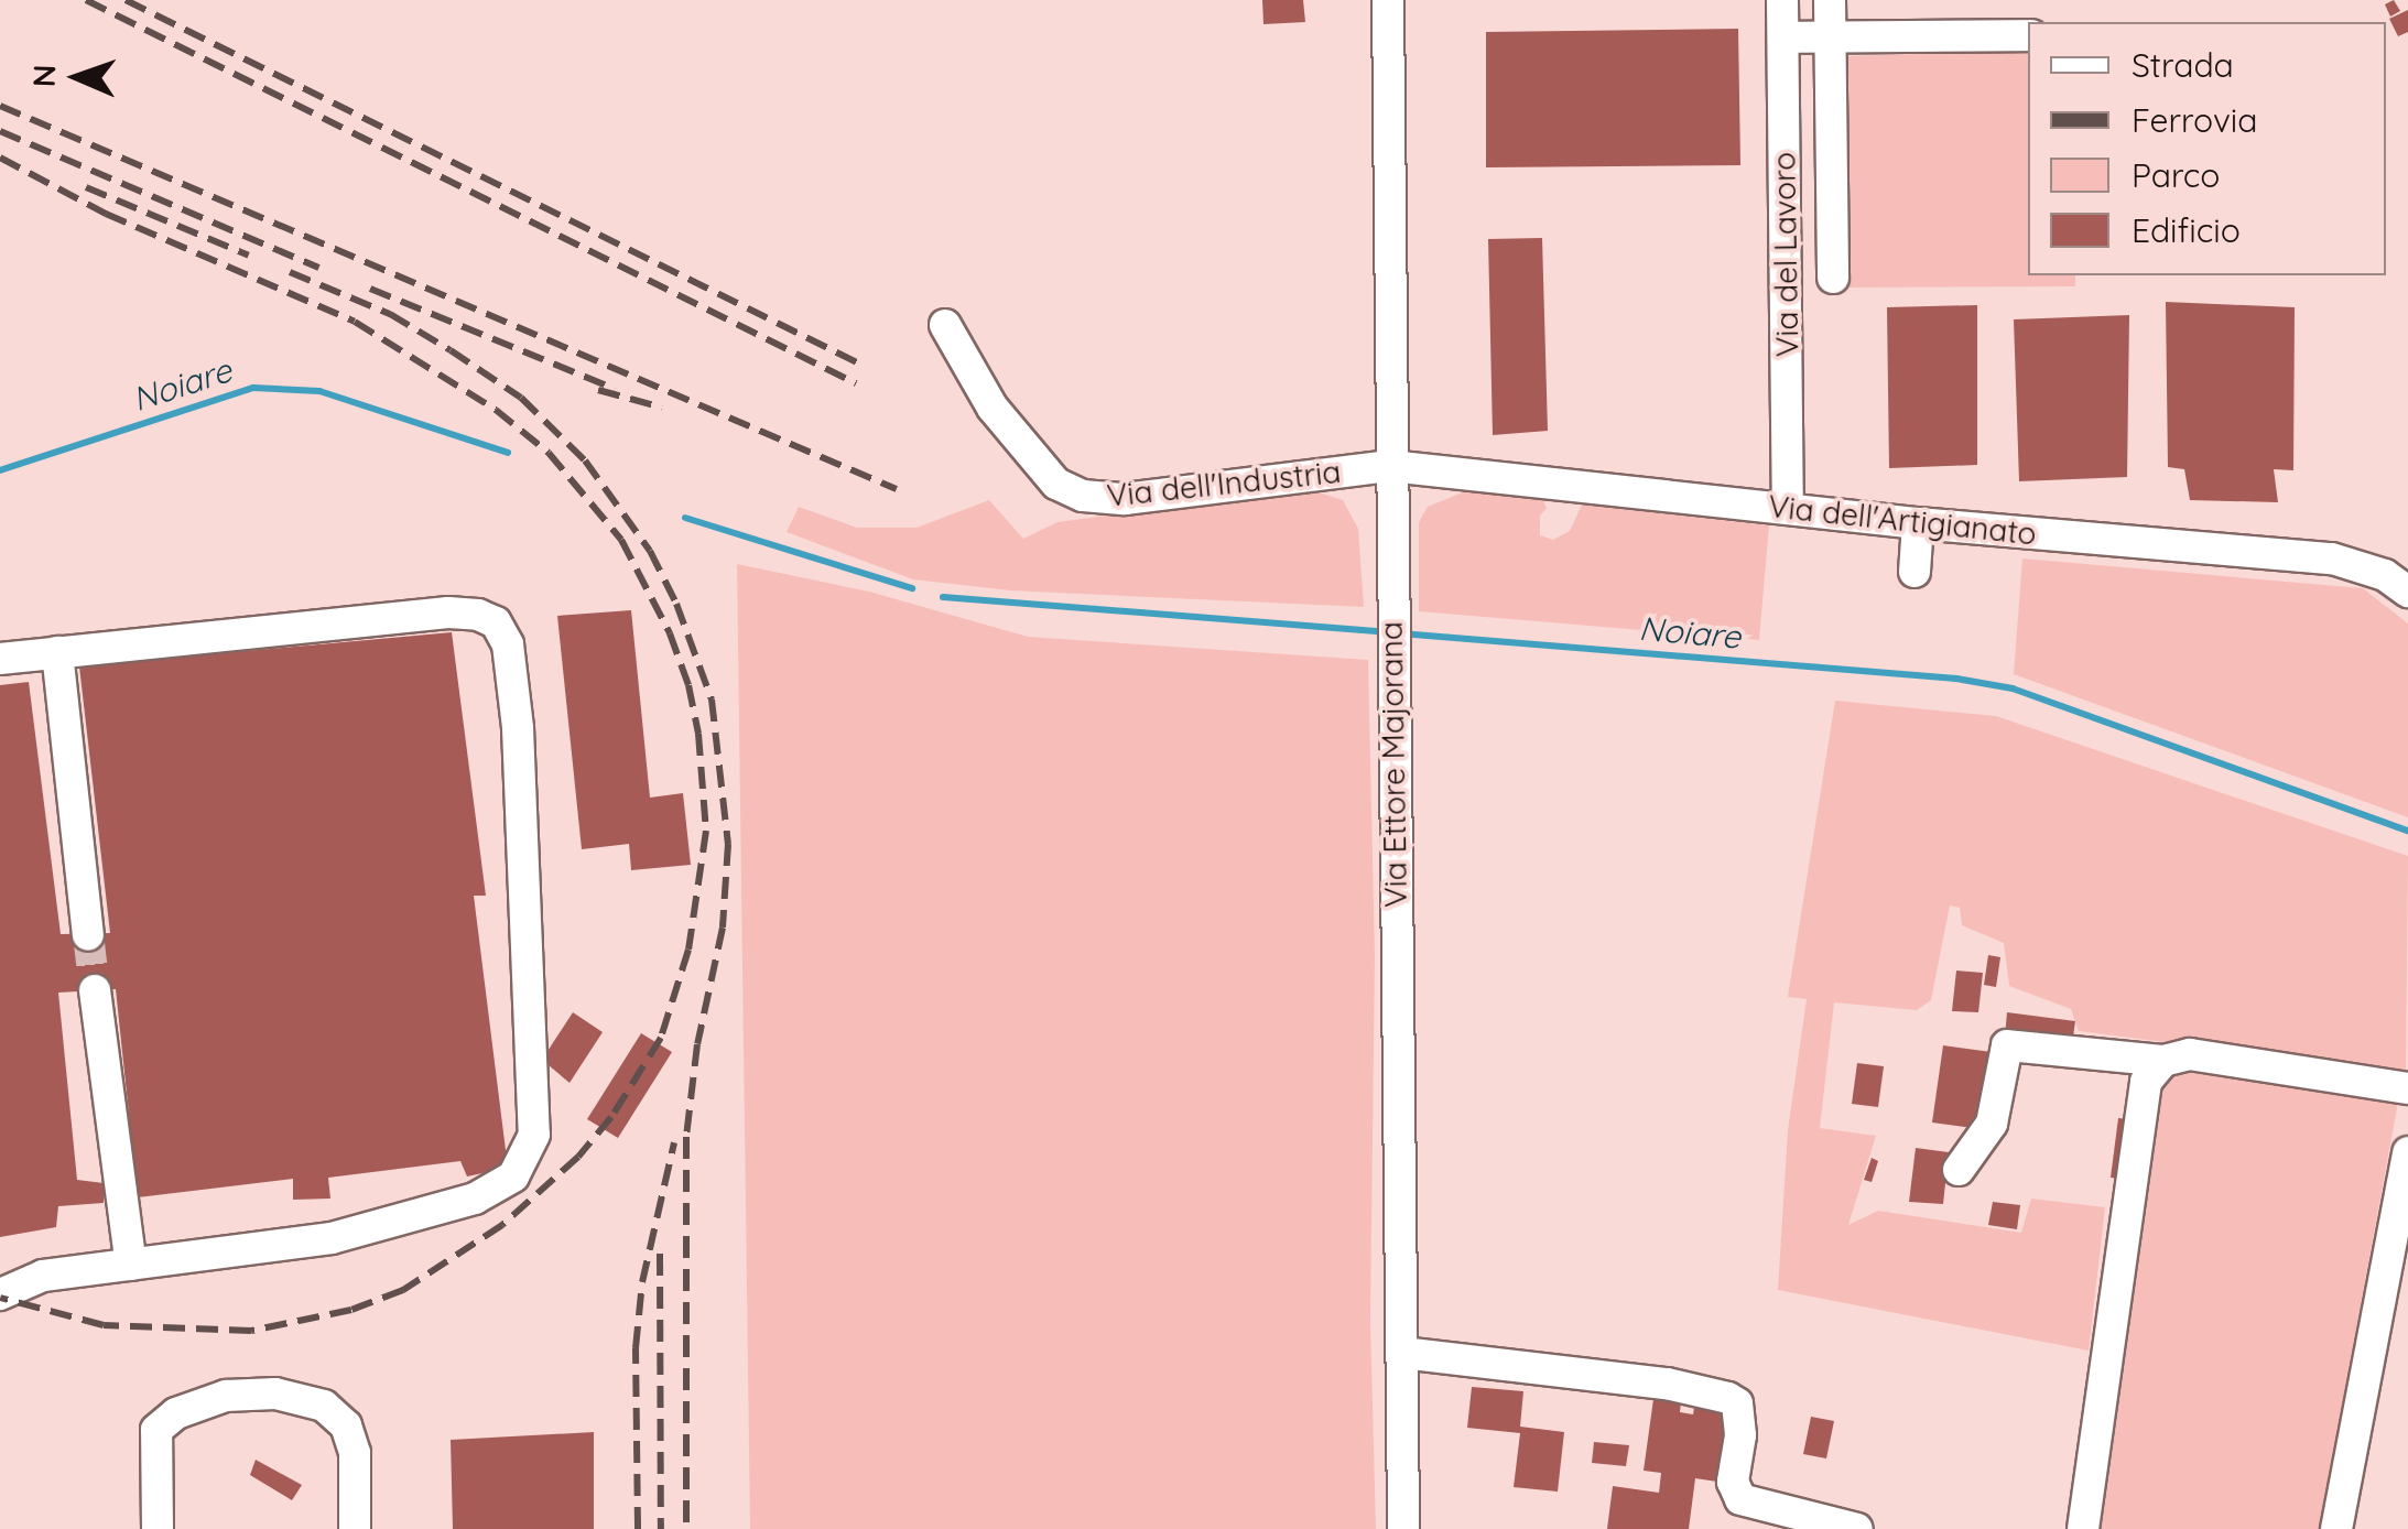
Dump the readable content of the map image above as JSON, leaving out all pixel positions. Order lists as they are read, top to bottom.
{
  "streets": {
    "street": [
      "Via del Lavoro",
      "Via dell'Industria",
      "Via dell'Artigianato",
      "Via Ettore Majorana"
    ]
  },
  "crossings": [
    ["Via del Lavoro", "Via dell'Artigianato"],
    ["Via dell'Industria", "Via dell'Artigianato"],
    ["Via dell'Industria", "Via Ettore Majorana"],
    ["Via dell'Artigianato", "Via Ettore Majorana"]
  ],
  "water": ["Noiare"],
  "legend": [
    "Strada",
    "Ferrovia",
    "Parco",
    "Edificio"
  ],
  "north": "left"
}
